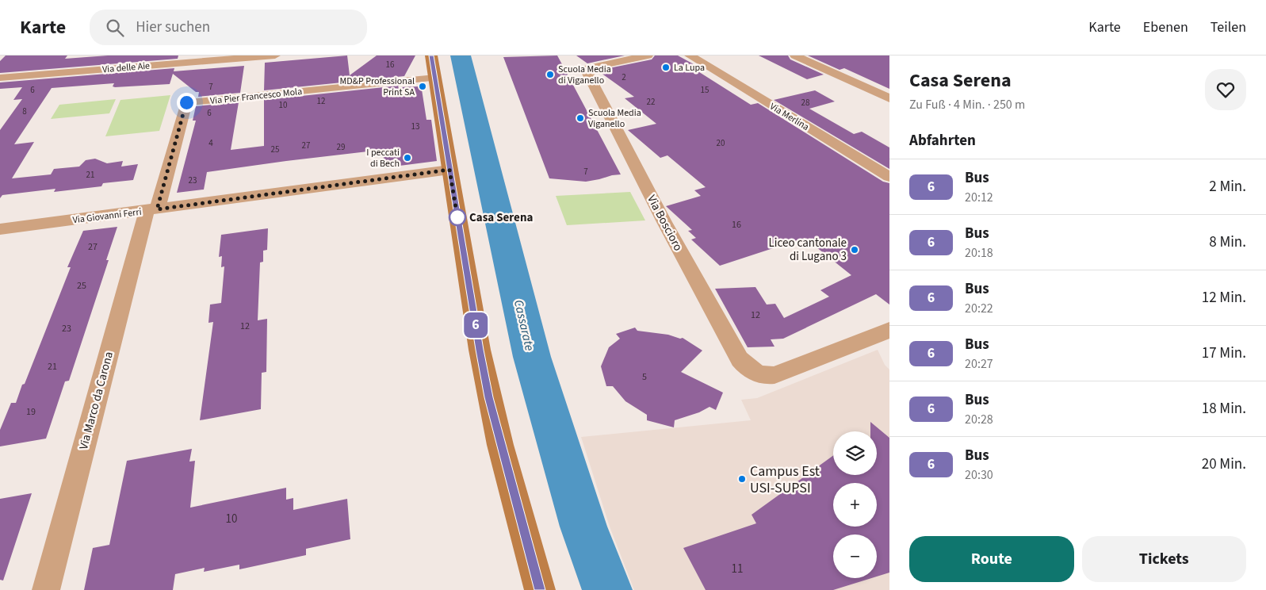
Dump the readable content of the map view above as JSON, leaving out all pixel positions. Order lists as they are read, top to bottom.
{
  "streets": {
    "street": [
      "Via delle Aie",
      "Via Pier Francesco Mola",
      "Via Merlina",
      "Via Giovanni Ferri",
      "Via Boscioro",
      "Via Marco da Carona"
    ]
  },
  "crossings": [
    ["Via Pier Francesco Mola", "Via Giovanni Ferri"],
    ["Via Pier Francesco Mola", "Via Marco da Carona"],
    ["Via Giovanni Ferri", "Via Marco da Carona"]
  ],
  "water": ["Cassarate"],
  "places": [
    "La Lupa",
    "Scuola Media di Viganello",
    "MD&P Professional Print SA",
    "Scuola Media Viganello",
    "I peccati di Bech",
    "Casa Serena",
    "Liceo cantonale di Lugano 3",
    "Campus Est USI-SUPSI"
  ],
  "lines": ["bus line 6"],
  "house_numbers": [
    "16",
    "2",
    "7",
    "6",
    "15",
    "12",
    "22",
    "28",
    "10",
    "8",
    "6",
    "13",
    "4",
    "20",
    "27",
    "29",
    "25",
    "7",
    "21",
    "23",
    "16",
    "27",
    "25",
    "12",
    "12",
    "23",
    "21",
    "5",
    "19",
    "10",
    "11"
  ],
  "page": {
    "header": "Karte",
    "search": "Hier suchen",
    "nav": ["Karte", "Ebenen", "Teilen"],
    "on_map": "6",
    "heading": [
      ["Casa Serena", "Zu Fuß · 4 Min. · 250 m"],
      "Abfahrten"
    ],
    "list": [
      {
        "mark": "6",
        "name": "Bus",
        "note": "20:12",
        "value": "2 Min."
      },
      {
        "mark": "6",
        "name": "Bus",
        "note": "20:18",
        "value": "8 Min."
      },
      {
        "mark": "6",
        "name": "Bus",
        "note": "20:22",
        "value": "12 Min."
      },
      {
        "mark": "6",
        "name": "Bus",
        "note": "20:27",
        "value": "17 Min."
      },
      {
        "mark": "6",
        "name": "Bus",
        "note": "20:28",
        "value": "18 Min."
      },
      {
        "mark": "6",
        "name": "Bus",
        "note": "20:30",
        "value": "20 Min."
      }
    ],
    "map_buttons": ["+", "−"],
    "buttons": ["Route", "Tickets"]
  }
}
